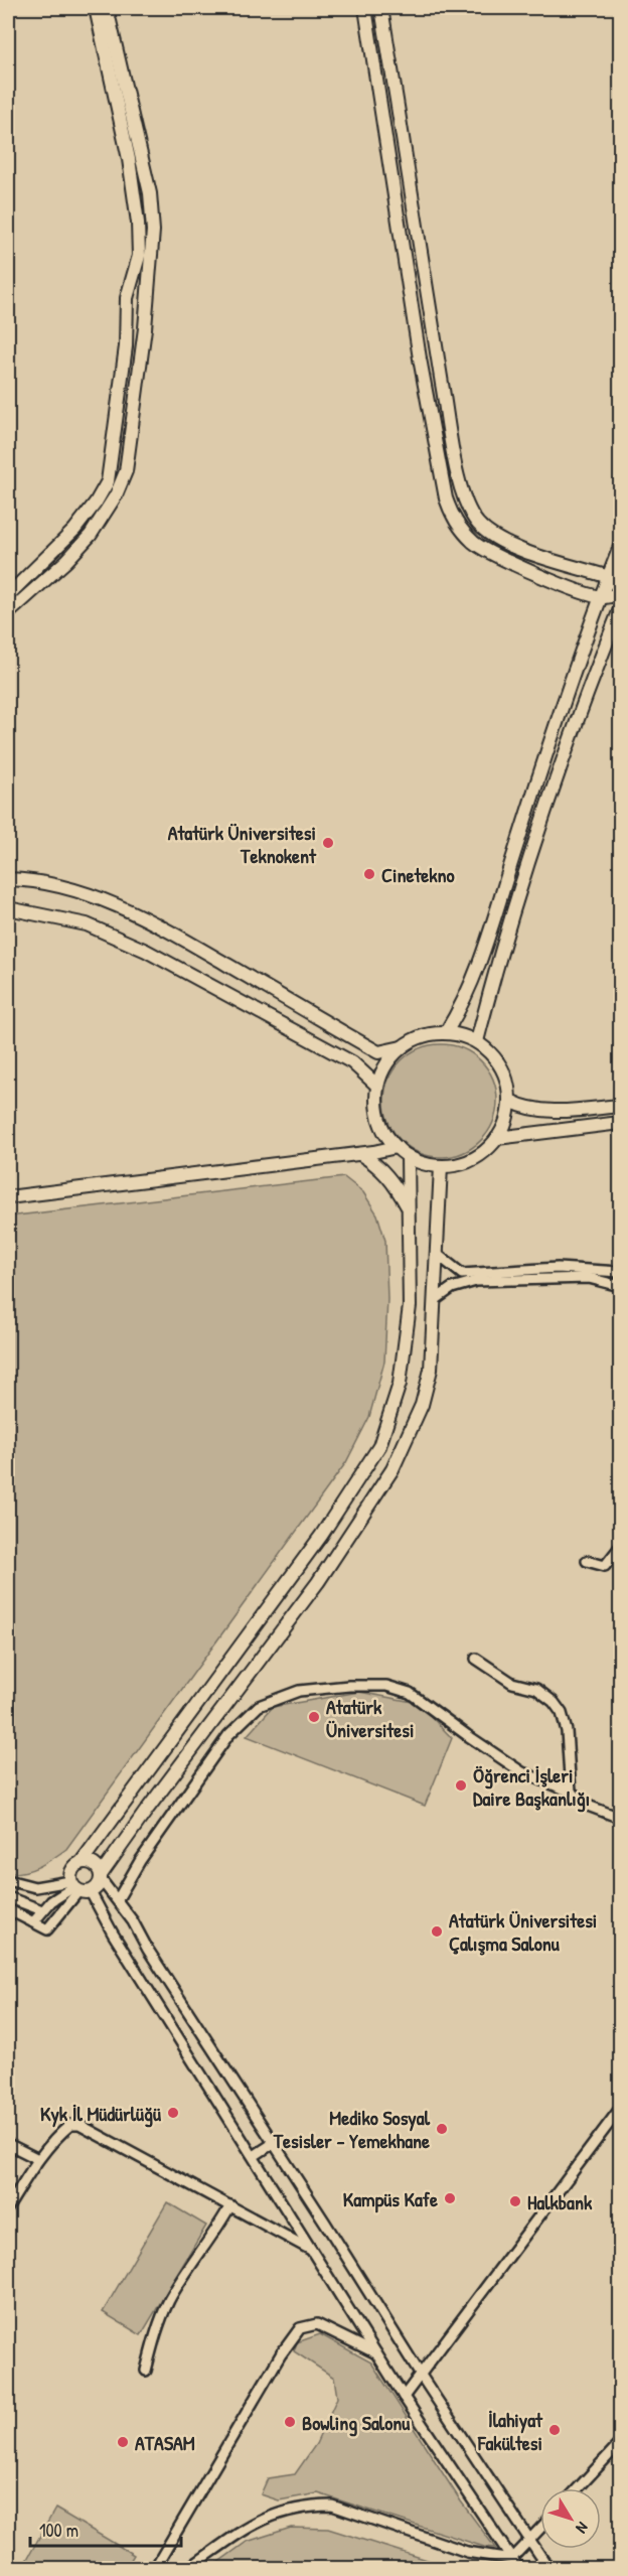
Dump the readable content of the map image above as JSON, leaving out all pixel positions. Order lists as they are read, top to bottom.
{
  "places": [
    "Atatürk Üniversitesi Teknokent",
    "Cinetekno",
    "Atatürk Üniversitesi",
    "Öğrenci İşleri Daire Başkanlığı",
    "Atatürk Üniversitesi Çalışma Salonu",
    "Kyk İl Müdürlüğü",
    "Mediko Sosyal Tesisler - Yemekhane",
    "Kampüs Kafe",
    "Halkbank",
    "Bowling Salonu",
    "İlahiyat Fakültesi",
    "ATASAM"
  ],
  "scale_bar": "100 m",
  "north": "bottom right"
}
